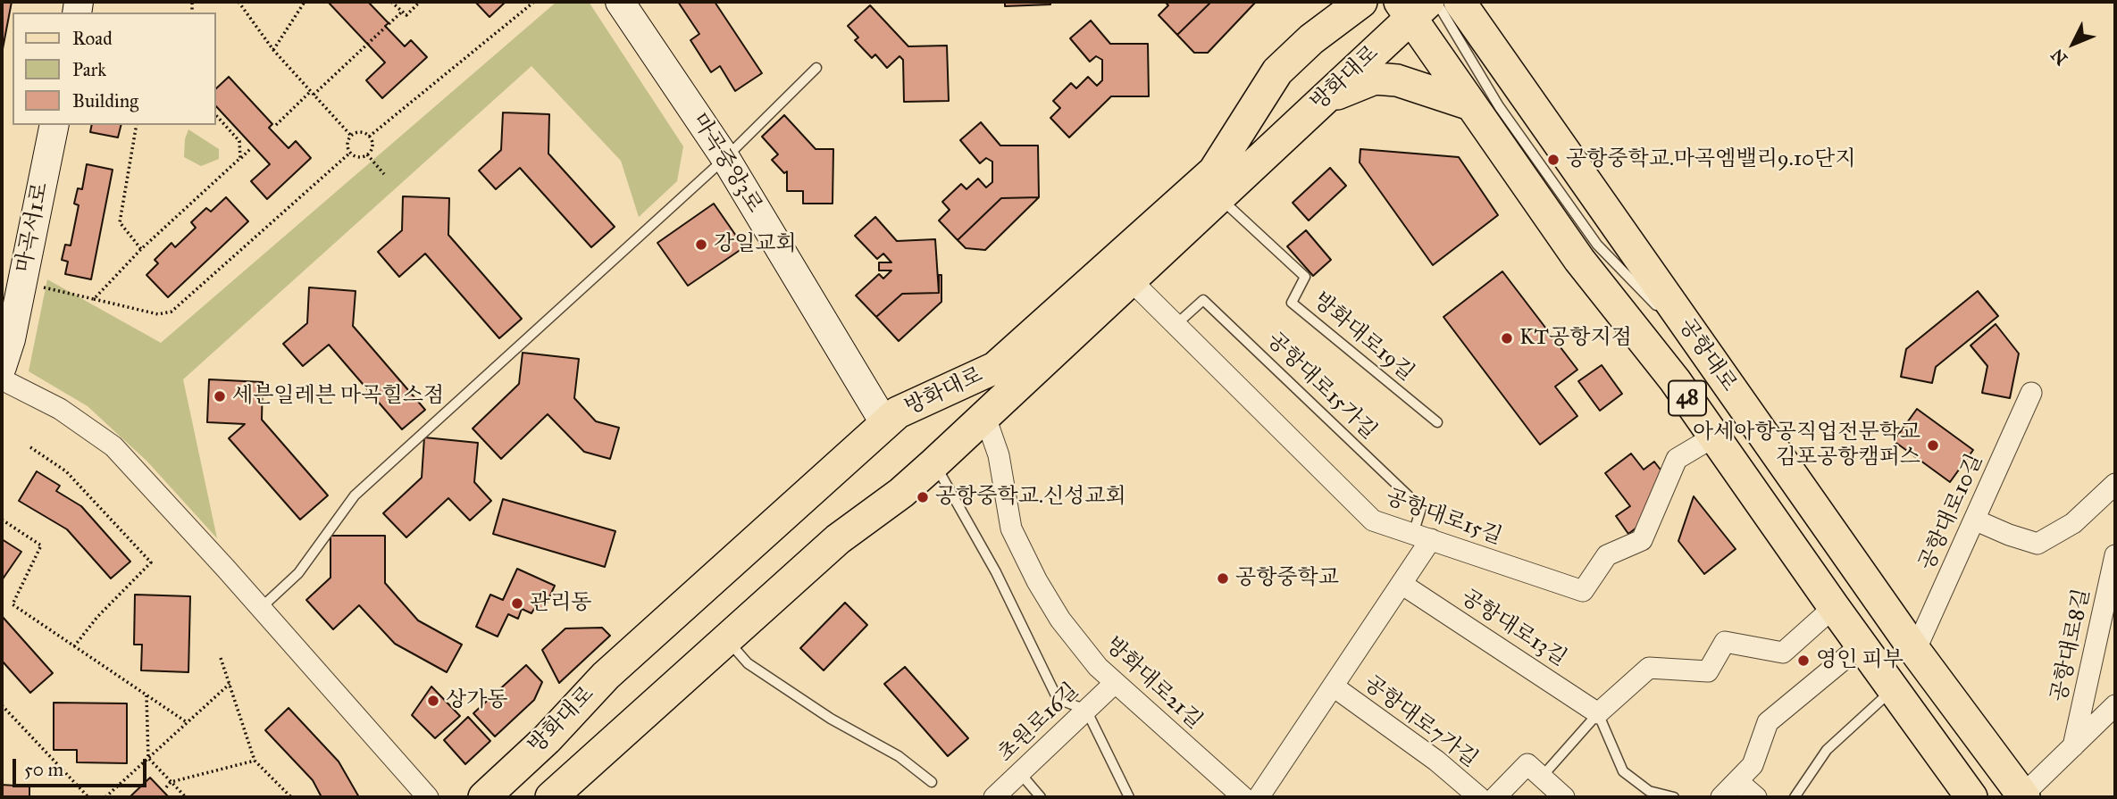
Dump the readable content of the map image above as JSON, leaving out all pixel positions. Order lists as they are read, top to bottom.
{
  "streets": {
    "main road": ["방화대로", "공항대로", "48"],
    "street": [
      "마곡중앙3로",
      "마곡서1로",
      "공항대로10길",
      "공항대로15길",
      "공항대로13길",
      "공항대로8길",
      "방화대로21길",
      "공항대로7가길",
      "초원로16길"
    ],
    "lane": ["방화대로19길", "공항대로15가길"]
  },
  "crossings": [
    ["방화대로", "마곡중앙3로"],
    ["방화대로", "방화대로19길"],
    ["방화대로", "공항대로"],
    ["방화대로", "공항대로15길"],
    ["방화대로", "방화대로21길"],
    ["공항대로", "공항대로10길"],
    ["공항대로", "공항대로15길"],
    ["공항대로", "공항대로8길"],
    ["공항대로15가길", "공항대로15길"],
    ["방화대로21길", "초원로16길"]
  ],
  "places": [
    "공항중학교.마곡엠밸리9.10단지",
    "강일교회",
    "KT공항지점",
    "세븐일레븐 마곡힐스점",
    "아세아항공직업전문학교 김포공항캠퍼스",
    "공항중학교.신성교회",
    "공항중학교",
    "관리동",
    "영인 피부",
    "상가동"
  ],
  "legend": ["Road", "Park", "Building"],
  "scale_bar": "50 m",
  "north": "bottom left"
}
